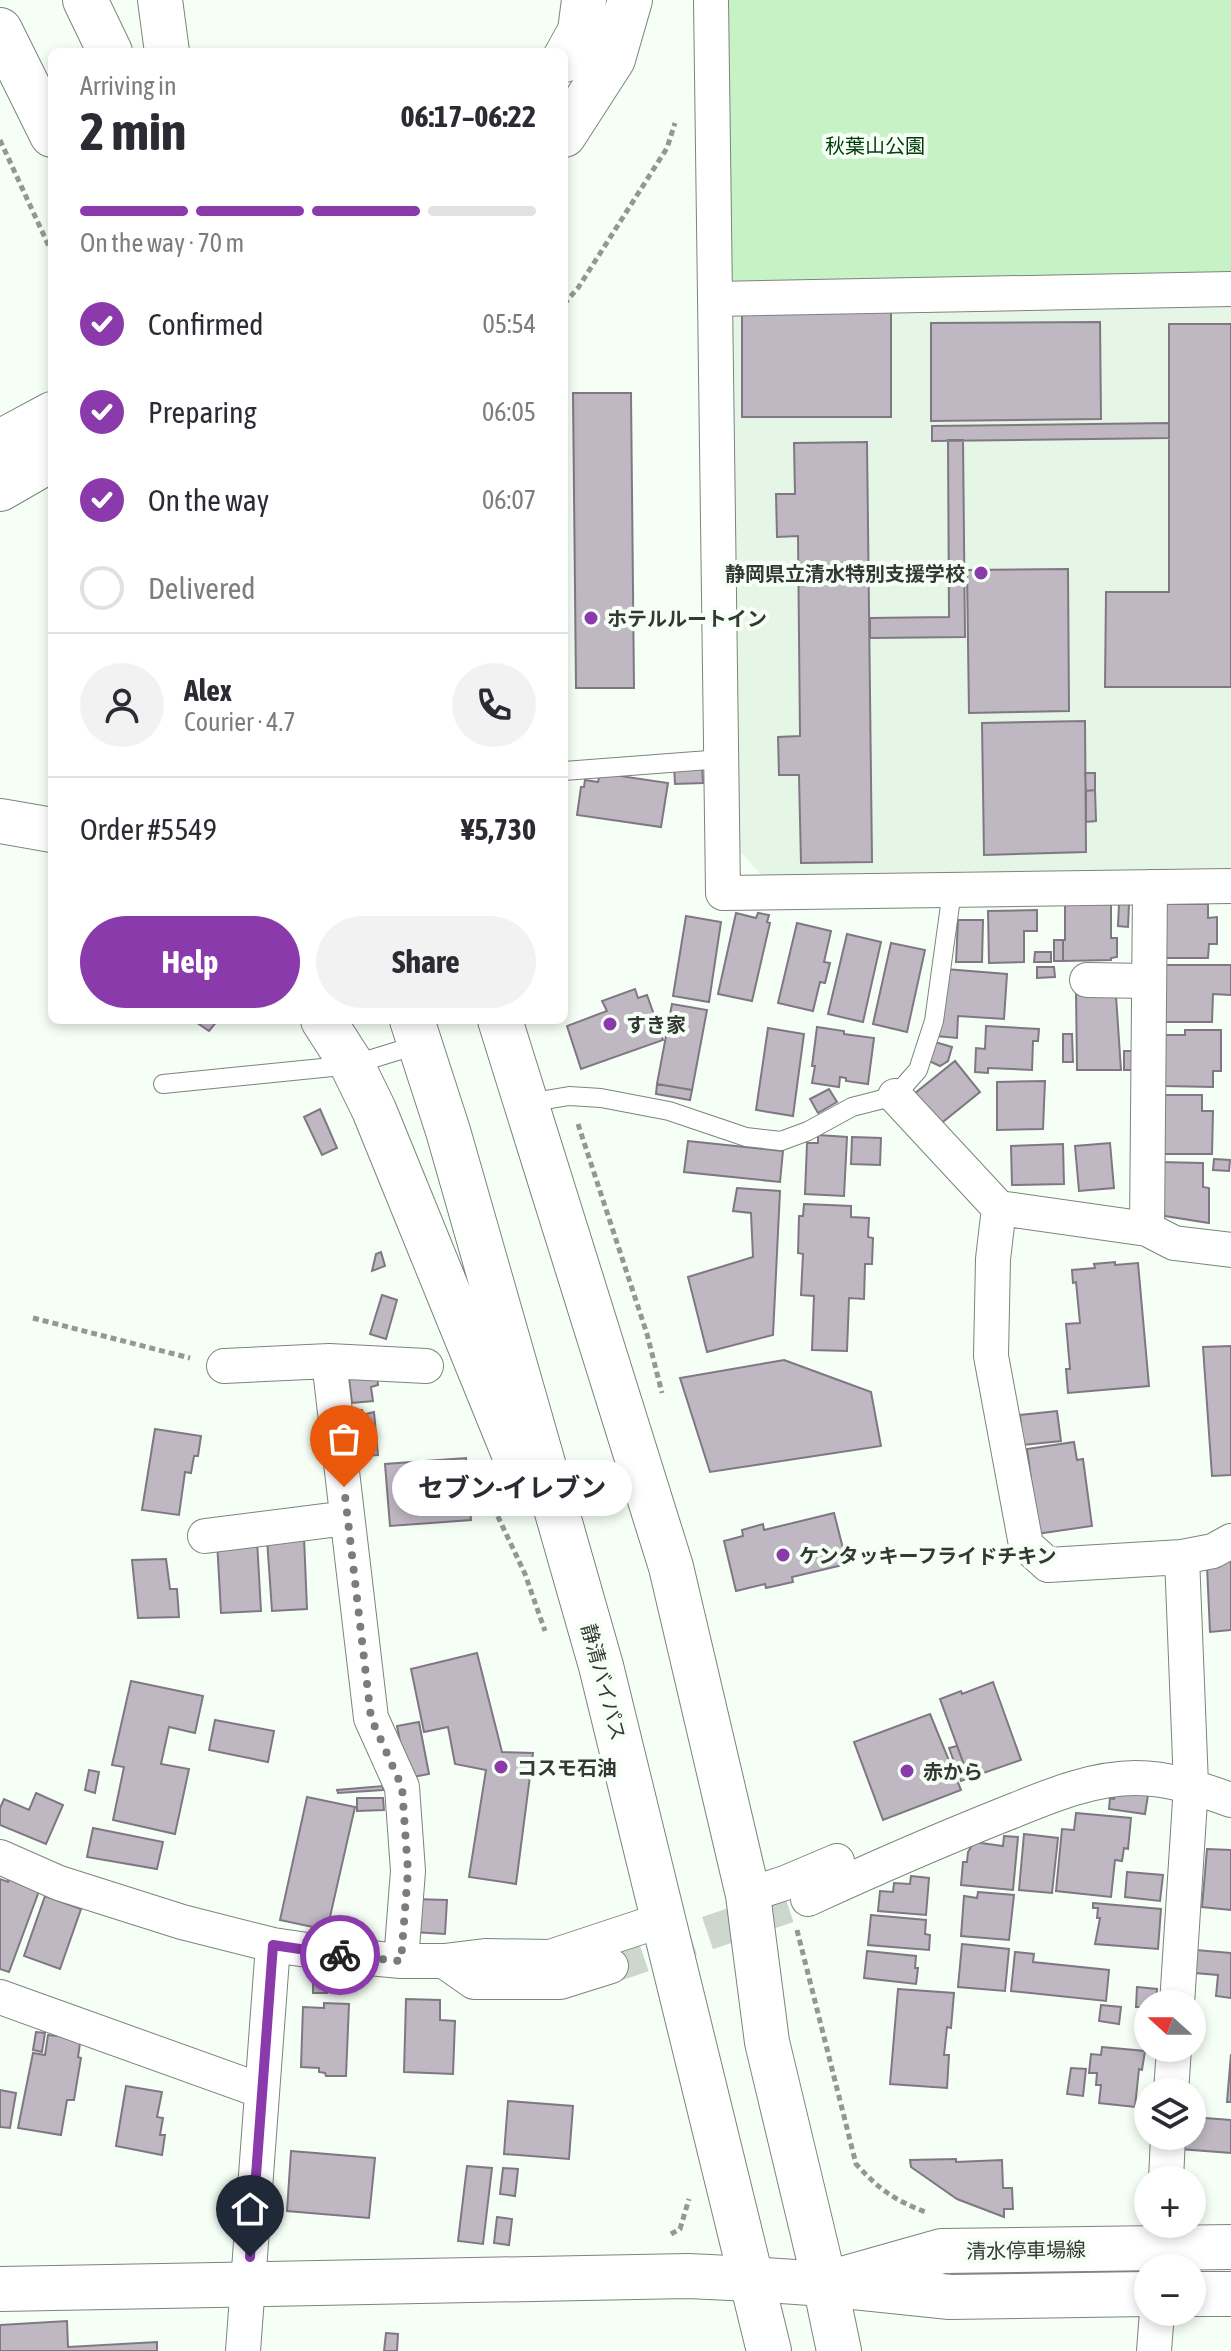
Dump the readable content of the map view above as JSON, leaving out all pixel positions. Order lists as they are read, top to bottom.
{
  "streets": {
    "main road": ["静清バイパス", "清水停車場線"]
  },
  "crossings": [
    ["静清バイパス", "清水停車場線"]
  ],
  "parks": ["秋葉山公園"],
  "places": [
    "静岡県立清水特別支援学校",
    "ホテルルートイン",
    "すき家",
    "セブン-イレブン",
    "ケンタッキーフライドチキン",
    "コスモ石油",
    "赤から"
  ],
  "north": "left",
  "page": {
    "heading": ["2 min", "Arriving in", "06:17–06:22"],
    "panel": [
      "Alex",
      "Courier · 4.7",
      "Order #5549",
      "¥5,730"
    ],
    "bar": "On the way · 70 m",
    "list": [
      ["Confirmed", "05:54"],
      ["Preparing", "06:05"],
      ["On the way", "06:07"],
      "Delivered"
    ],
    "buttons": ["Help", "Share"],
    "bubble": "セブン-イレブン",
    "map_buttons": ["+", "−"]
  }
}
